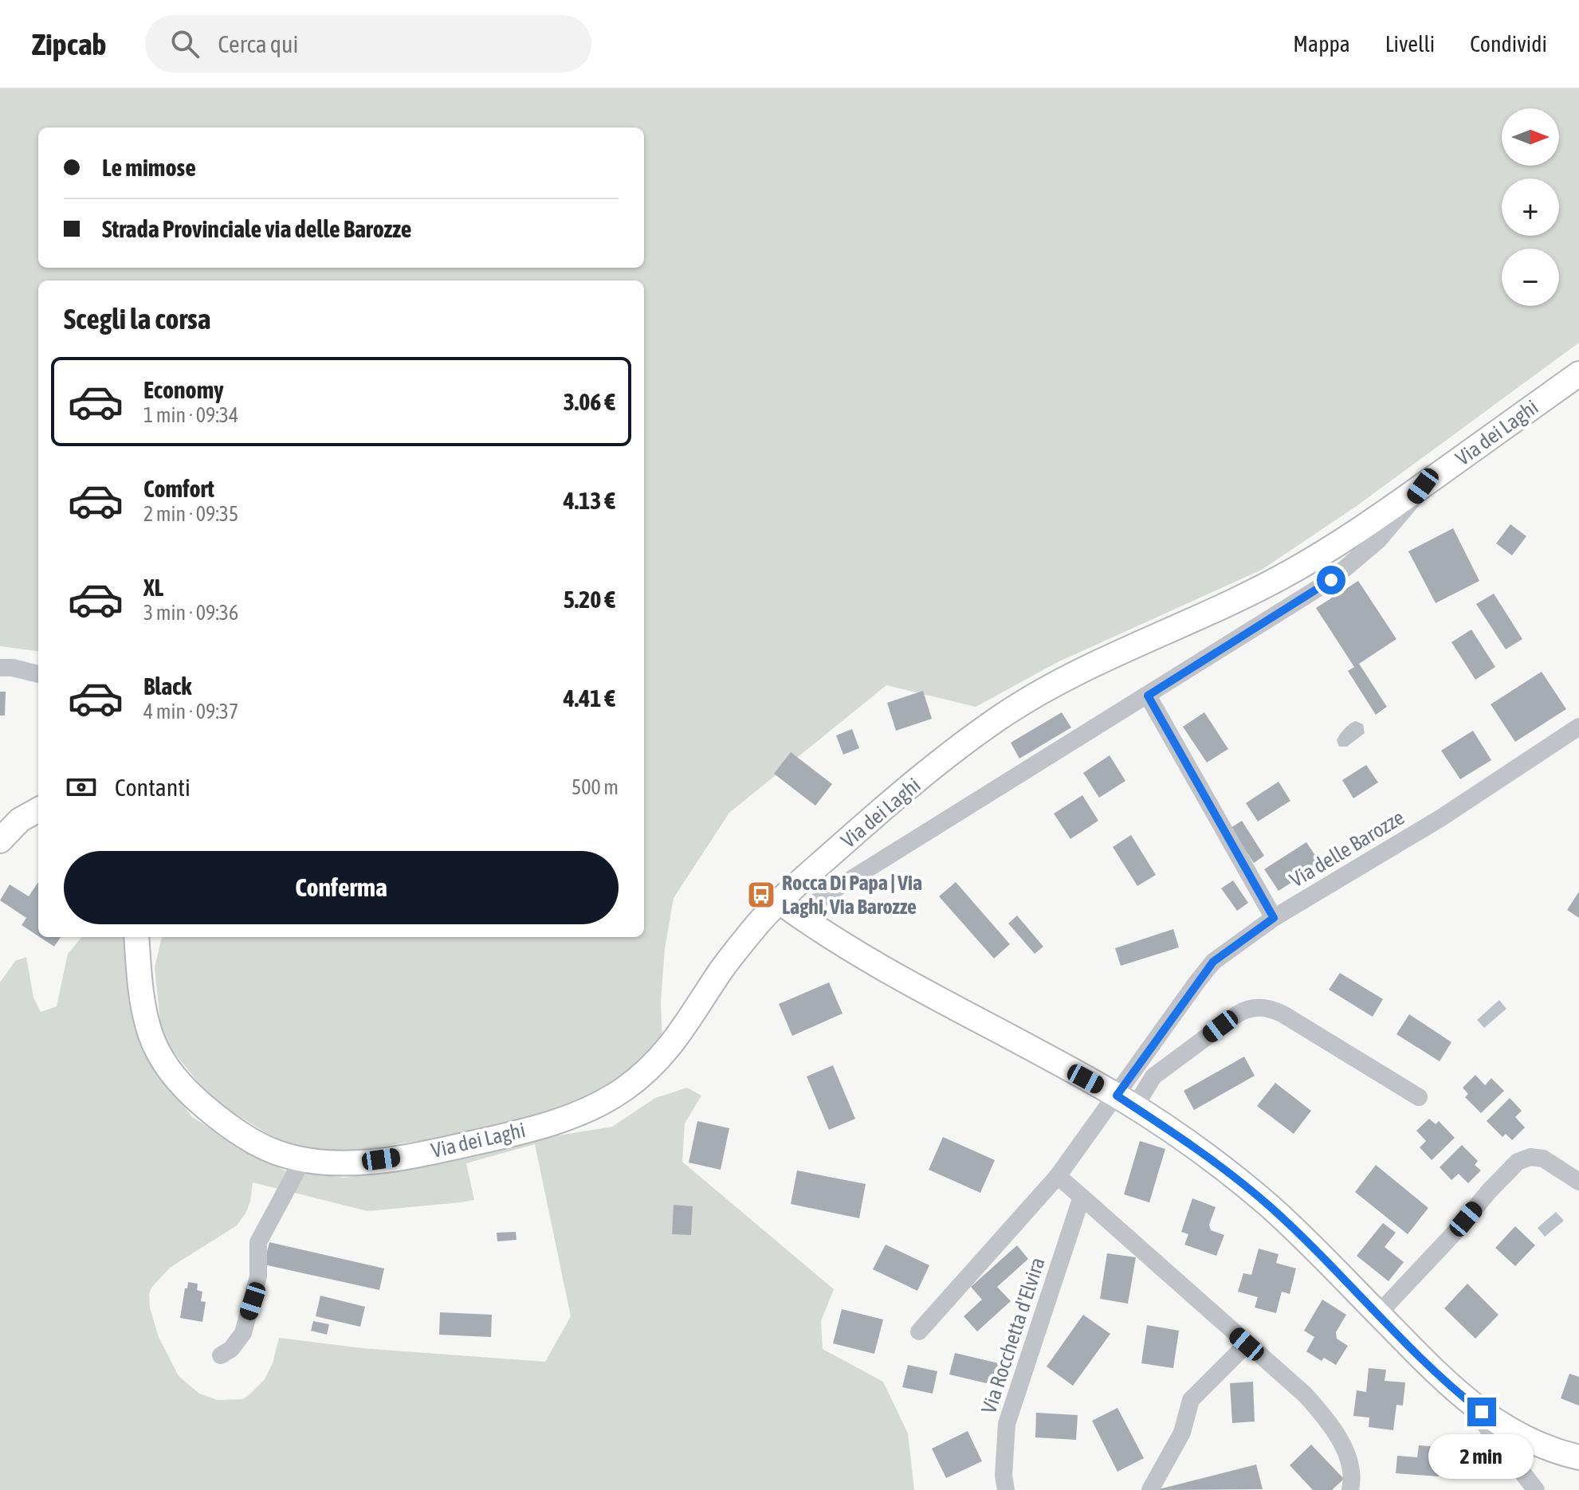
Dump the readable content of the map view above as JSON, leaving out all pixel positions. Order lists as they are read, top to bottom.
{
  "streets": {
    "main road": ["Via dei Laghi"],
    "street": ["Via delle Barozze", "Via Rocchetta d'Elvira"]
  },
  "places": {
    "bus stop": ["Rocca Di Papa | Via Laghi, Via Barozze"]
  },
  "north": "right",
  "page": {
    "header": "Zipcab",
    "search": "Cerca qui",
    "nav": ["Mappa", "Livelli", "Condividi"],
    "map_buttons": ["+", "−"],
    "banner": ["Le mimose", "Strada Provinciale via delle Barozze"],
    "heading": "Scegli la corsa",
    "list": [
      {
        "name": "Economy",
        "note": "1 min · 09:34",
        "value": "3.06 €"
      },
      {
        "name": "Comfort",
        "note": "2 min · 09:35",
        "value": "4.13 €"
      },
      {
        "name": "XL",
        "note": "3 min · 09:36",
        "value": "5.20 €"
      },
      {
        "name": "Black",
        "note": "4 min · 09:37",
        "value": "4.41 €"
      }
    ],
    "pay": ["Contanti", "500 m"],
    "buttons": "Conferma",
    "bubble": "2 min"
  }
}
